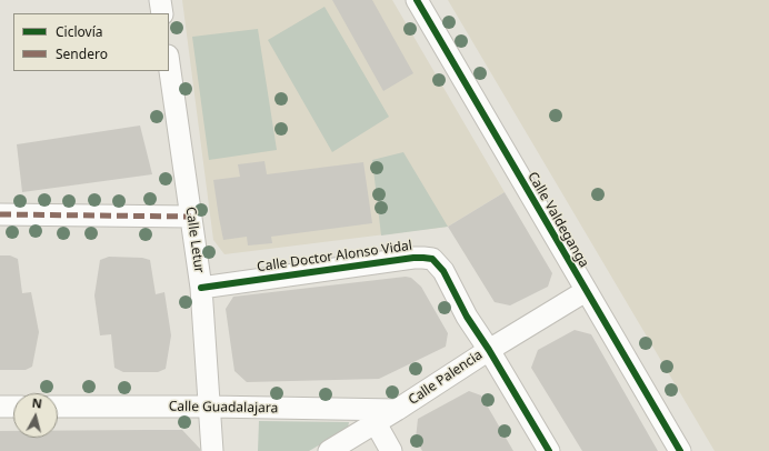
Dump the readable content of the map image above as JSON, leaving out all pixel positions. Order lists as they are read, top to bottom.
{
  "streets": {
    "street": [
      "Calle Valdeganga",
      "Calle Letur",
      "Calle Doctor Alonso Vidal",
      "Calle Palencia",
      "Calle Guadalajara"
    ]
  },
  "crossings": [
    ["Calle Valdeganga", "Calle Palencia"],
    ["Calle Letur", "Calle Doctor Alonso Vidal"],
    ["Calle Letur", "Calle Guadalajara"],
    ["Calle Doctor Alonso Vidal", "Calle Palencia"],
    ["Calle Palencia", "Calle Guadalajara"]
  ],
  "legend": ["Ciclovía", "Sendero"],
  "north": "top"
}
